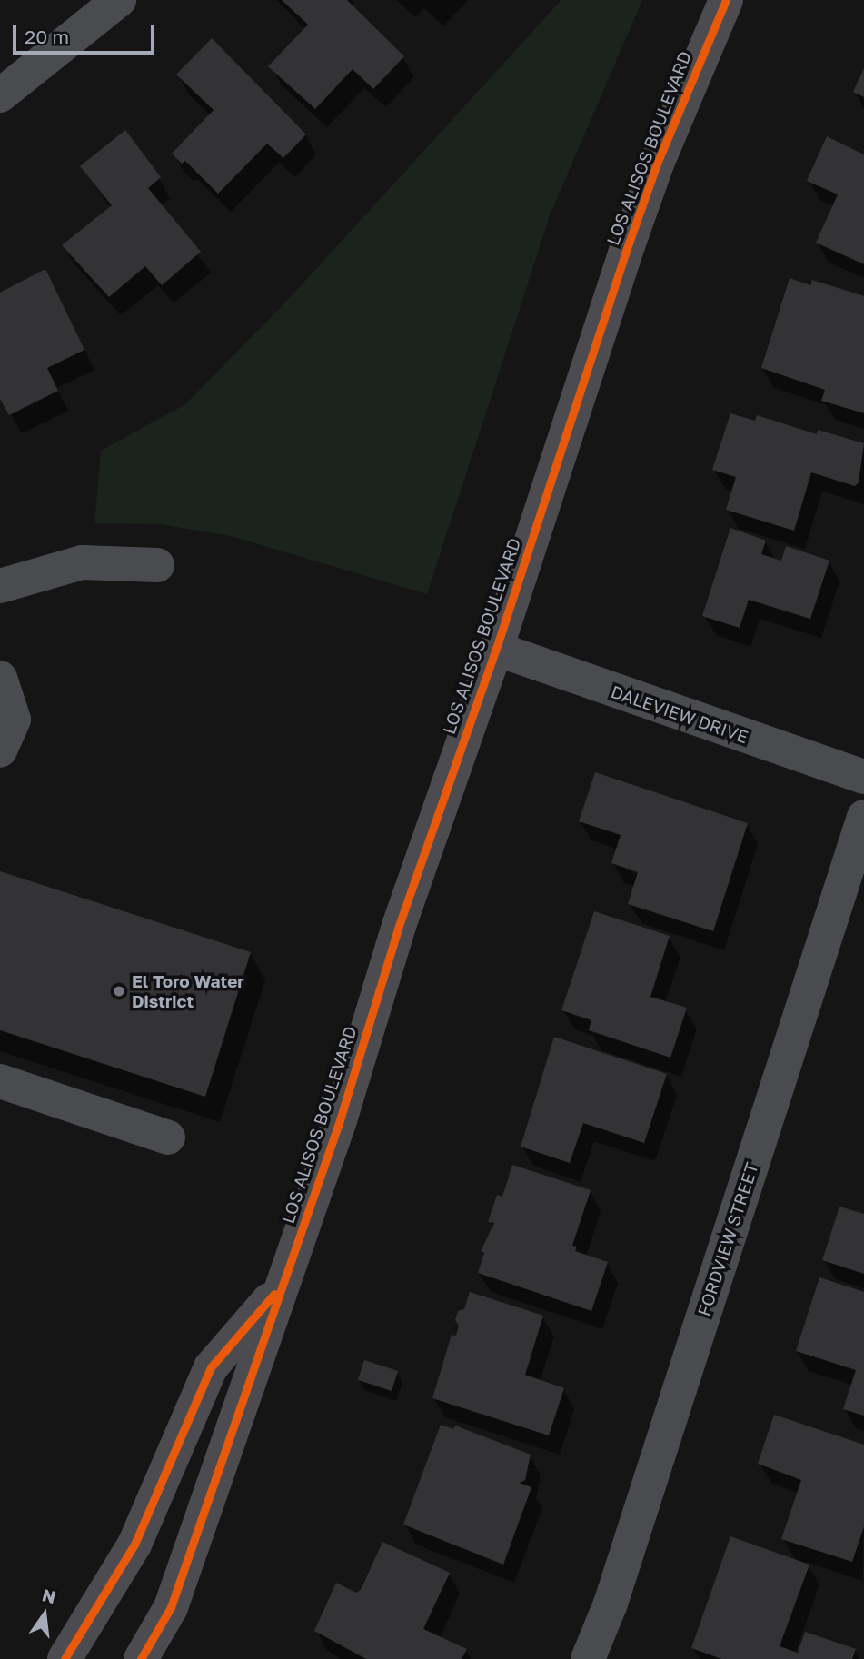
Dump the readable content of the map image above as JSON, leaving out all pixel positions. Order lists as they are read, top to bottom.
{
  "streets": {
    "main road": ["LOS ALISOS BOULEVARD"],
    "street": ["DALEVIEW DRIVE", "FORDVIEW STREET"]
  },
  "crossings": [
    ["LOS ALISOS BOULEVARD", "DALEVIEW DRIVE"]
  ],
  "places": ["El Toro Water District"],
  "scale_bar": "20 m",
  "north": "top"
}
